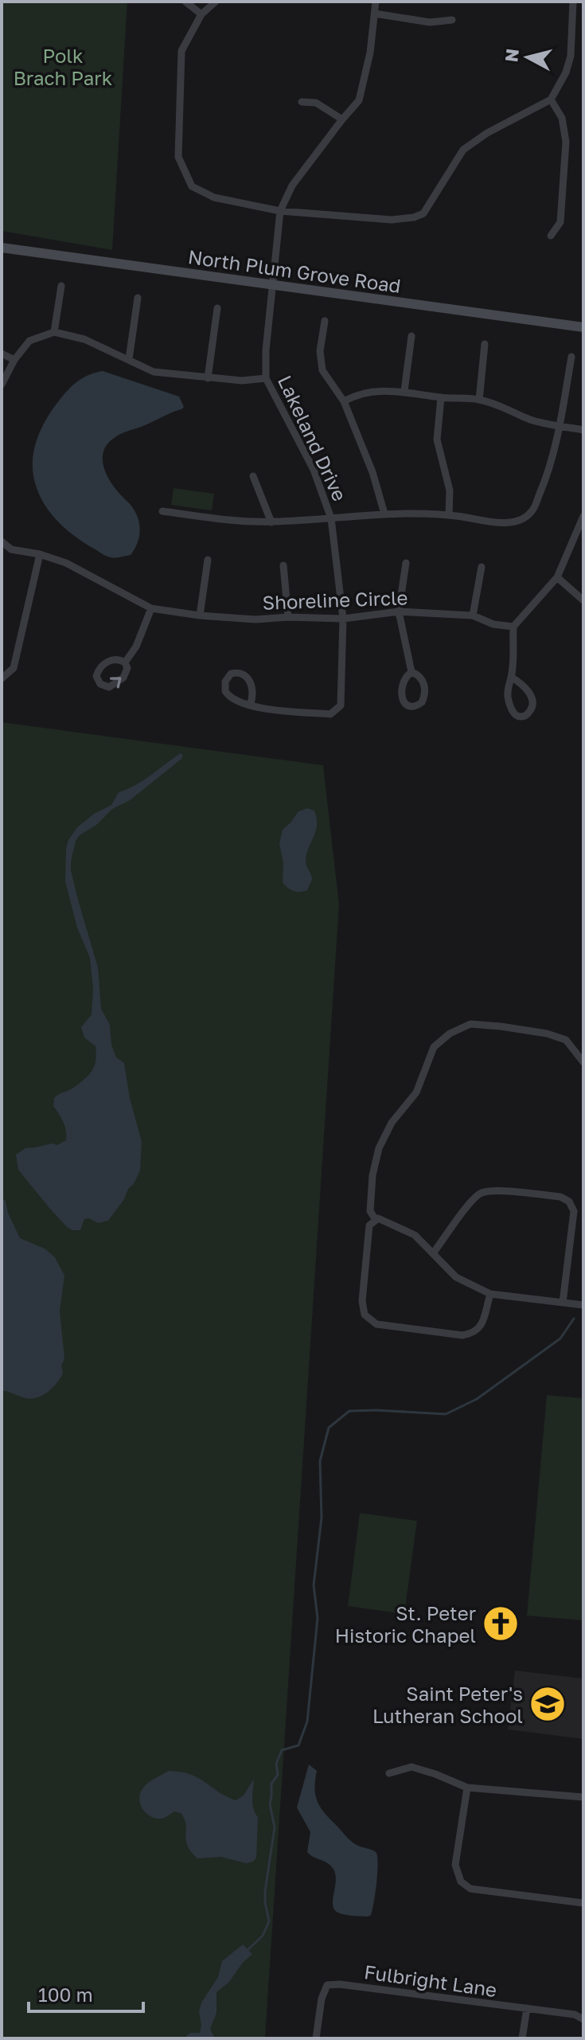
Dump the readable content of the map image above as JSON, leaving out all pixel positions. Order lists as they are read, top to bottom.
{
  "streets": {
    "street": [
      "North Plum Grove Road",
      "Lakeland Drive",
      "Shoreline Circle",
      "Fulbright Lane"
    ]
  },
  "crossings": [
    ["North Plum Grove Road", "Lakeland Drive"],
    ["Lakeland Drive", "Shoreline Circle"]
  ],
  "parks": ["Polk Brach Park"],
  "places": {
    "church": ["St. Peter Historic Chapel"],
    "school or university": ["Saint Peter's Lutheran School"]
  },
  "scale_bar": "100 m",
  "north": "left"
}
